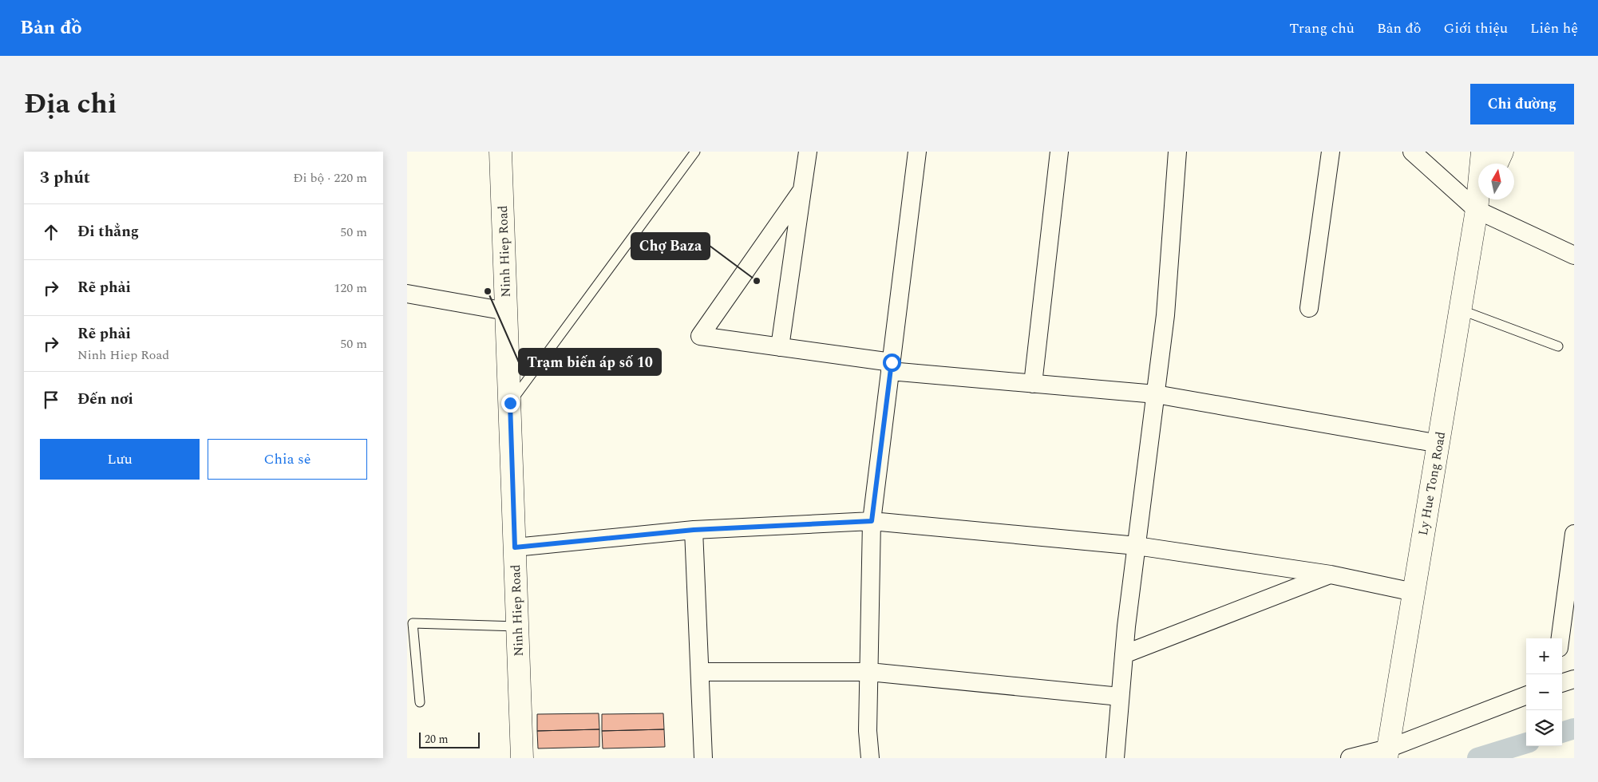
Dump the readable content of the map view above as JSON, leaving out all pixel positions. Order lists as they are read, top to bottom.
{
  "streets": {
    "main road": ["Ninh Hiep Road", "Ly Hue Tong Road"]
  },
  "places": ["Chợ Baza", "Trạm biến áp số 10"],
  "scale_bar": "20 m",
  "north": "top",
  "page": {
    "header": "Bản đồ",
    "nav": [
      "Trang chủ",
      "Bản đồ",
      "Giới thiệu",
      "Liên hệ"
    ],
    "title": "Địa chỉ",
    "buttons": [
      "Chỉ đường",
      ["Lưu", "Chia sẻ"]
    ],
    "heading": ["3 phút", "Đi bộ · 220 m"],
    "list": [
      ["Đi thẳng", "50 m"],
      ["Rẽ phải", "120 m"],
      ["Rẽ phải", "Ninh Hiep Road", "50 m"],
      "Đến nơi"
    ],
    "map_buttons": ["+", "−"],
    "scale": "20 m"
  }
}
